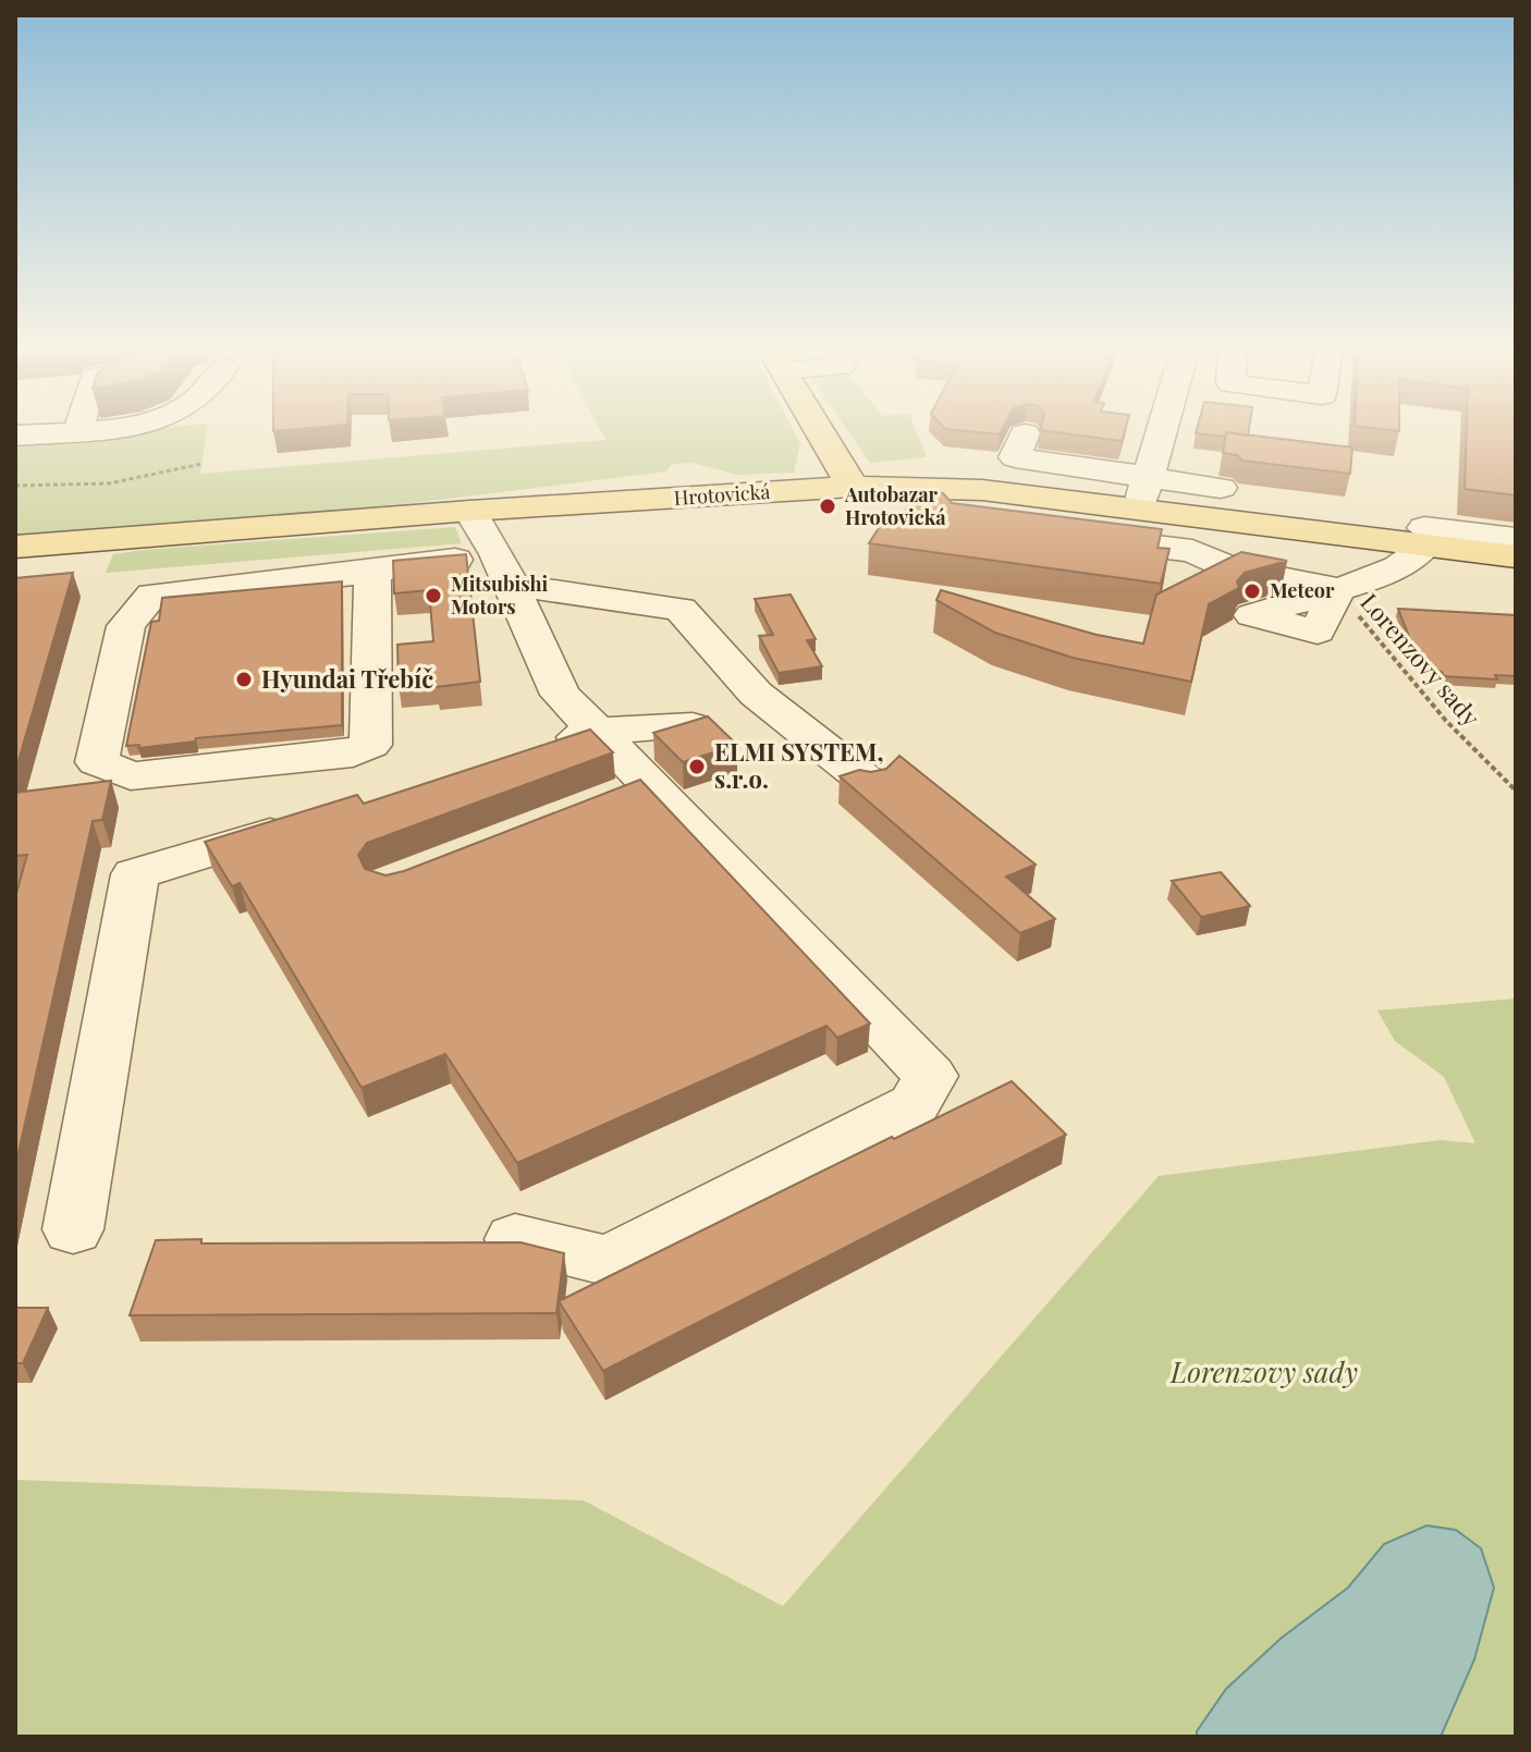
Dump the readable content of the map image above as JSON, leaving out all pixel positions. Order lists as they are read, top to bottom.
{
  "streets": {
    "main road": ["Hrotovická"],
    "path": ["Lorenzovy sady"]
  },
  "parks": ["Lorenzovy sady"],
  "places": [
    "Autobazar Hrotovická",
    "Meteor",
    "Mitsubishi Motors",
    "Hyundai Třebíč",
    "ELMI SYSTEM, s.r.o."
  ]
}
